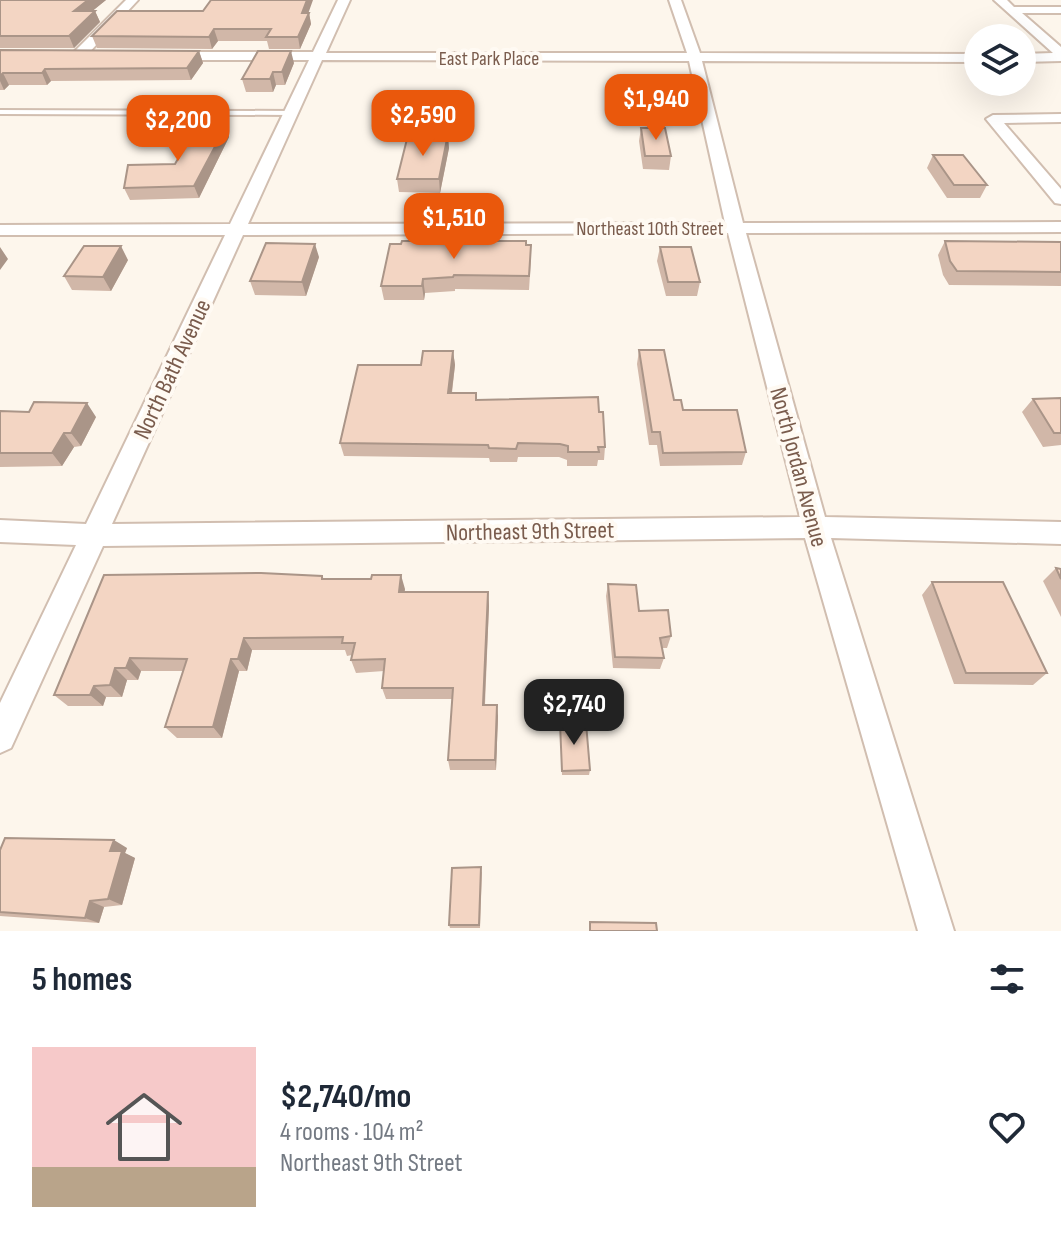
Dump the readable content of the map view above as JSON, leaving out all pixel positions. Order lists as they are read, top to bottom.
{
  "streets": {
    "street": [
      "East Park Place",
      "Northeast 10th Street",
      "North Bath Avenue",
      "North Jordan Avenue",
      "Northeast 9th Street"
    ]
  },
  "crossings": [
    ["East Park Place", "North Bath Avenue"],
    ["East Park Place", "North Jordan Avenue"],
    ["Northeast 10th Street", "North Bath Avenue"],
    ["Northeast 10th Street", "North Jordan Avenue"],
    ["North Bath Avenue", "Northeast 9th Street"],
    ["North Jordan Avenue", "Northeast 9th Street"]
  ],
  "page": {
    "price": [
      "$1,940",
      "$2,590",
      "$2,200",
      "$1,510",
      "$2,740"
    ],
    "heading": "5 homes",
    "list": [
      {
        "name": "$2,740/mo",
        "note": "4 rooms · 104 m² · Northeast 9th Street"
      }
    ]
  }
}
